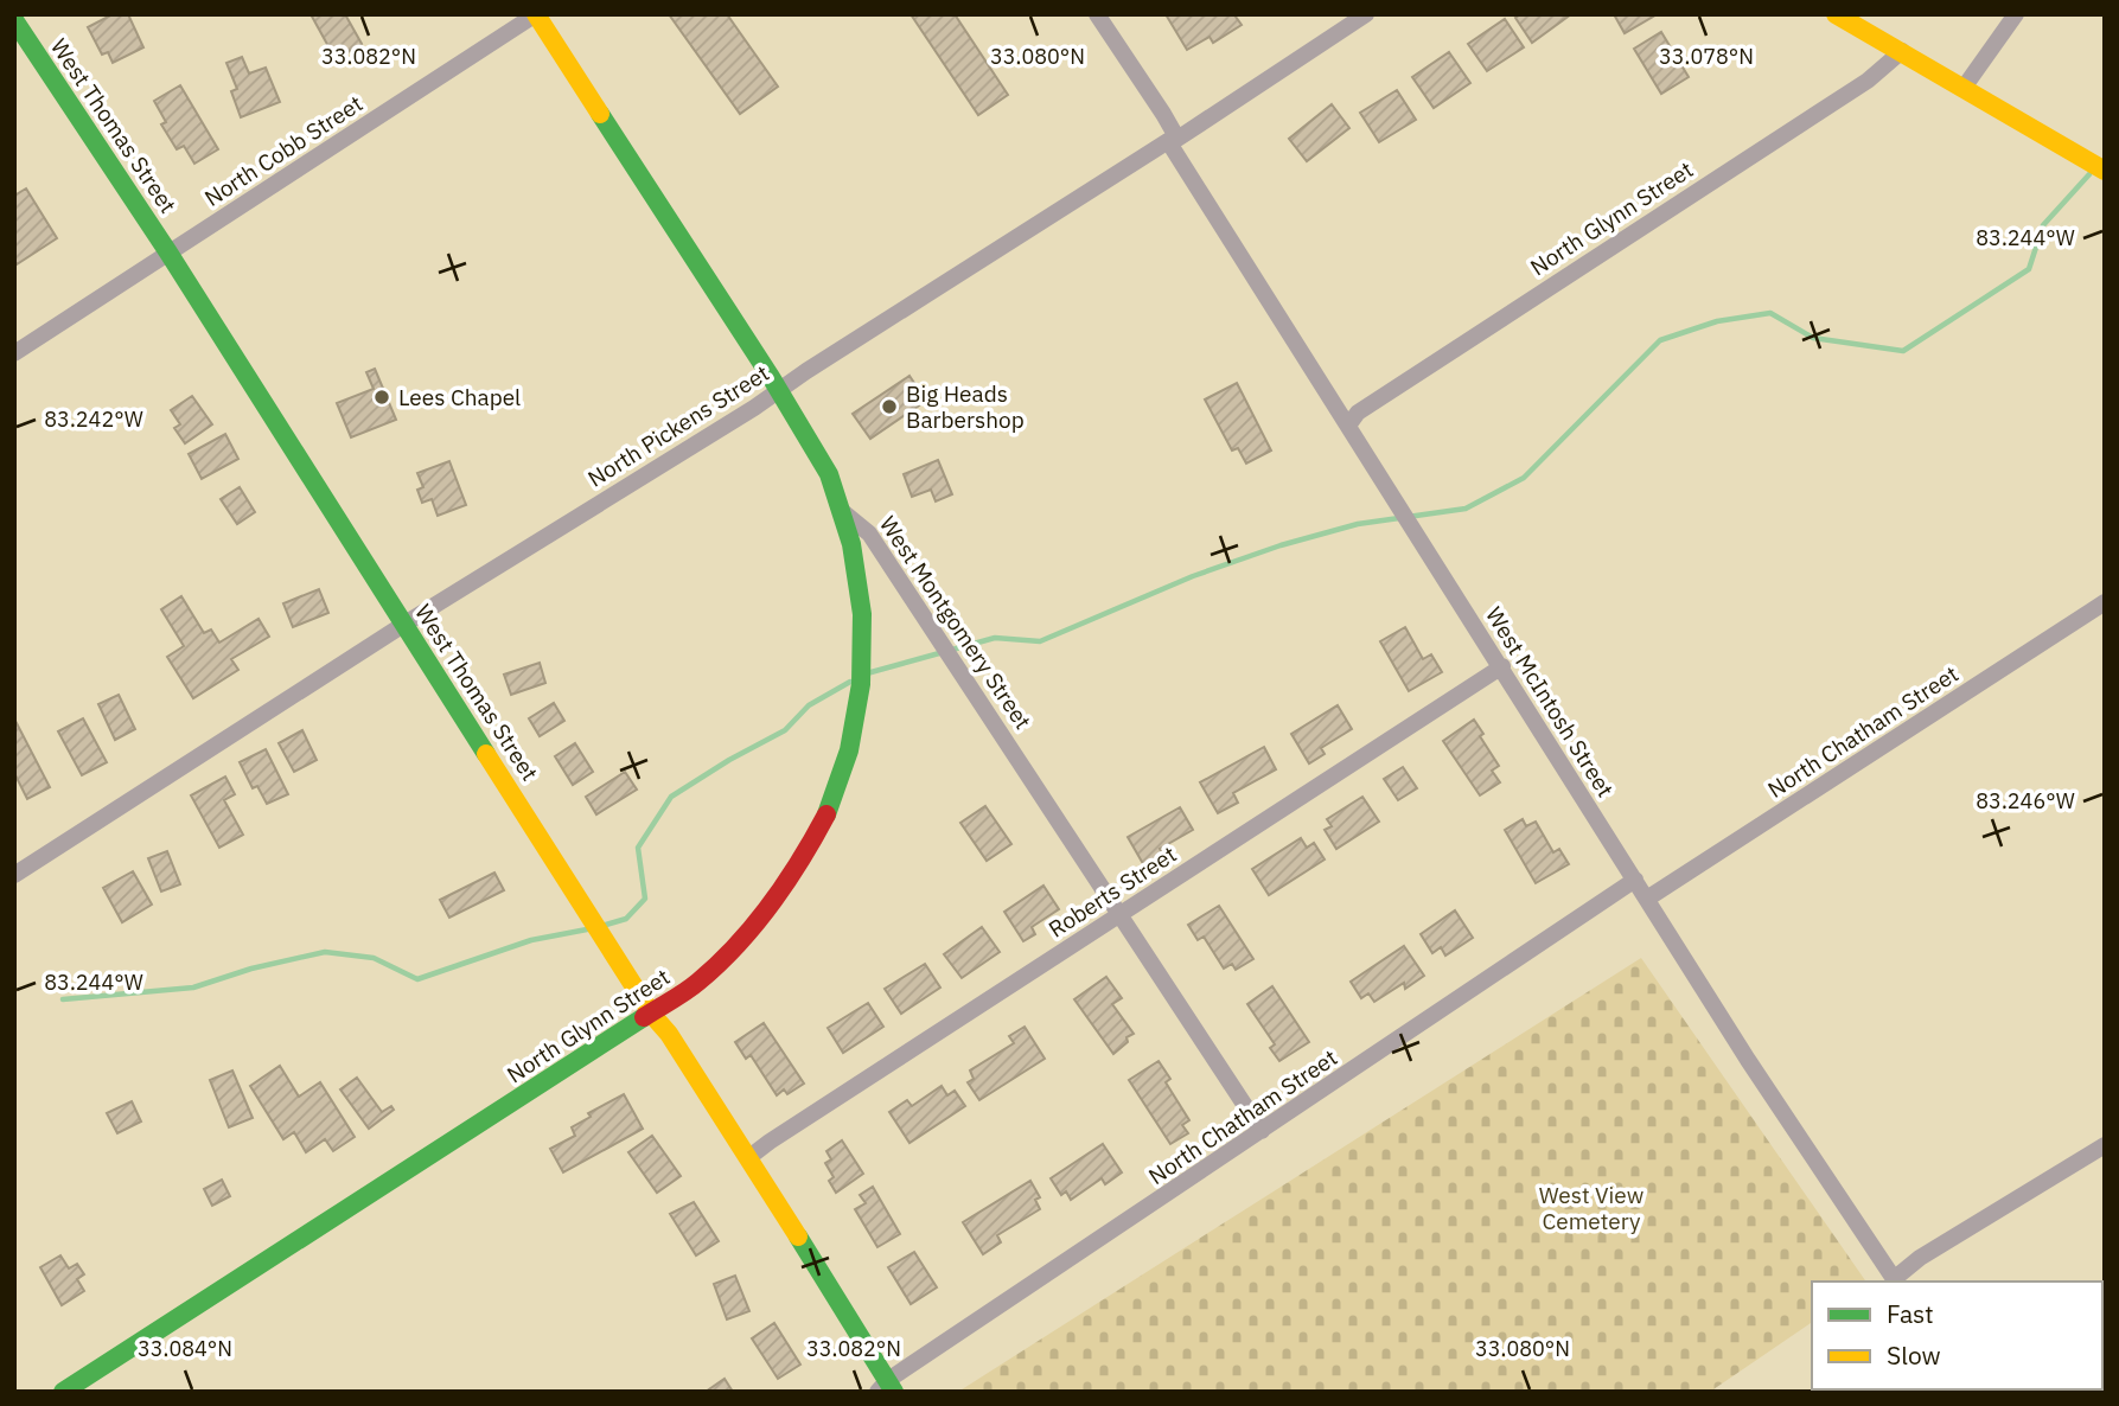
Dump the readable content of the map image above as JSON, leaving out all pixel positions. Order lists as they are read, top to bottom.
{
  "streets": {
    "main road": ["West Thomas Street", "North Glynn Street", "West Montgomery Street"],
    "street": [
      "North Cobb Street",
      "North Pickens Street",
      "West McIntosh Street",
      "North Chatham Street",
      "Roberts Street"
    ]
  },
  "crossings": [
    ["West Thomas Street", "North Cobb Street"],
    ["West Thomas Street", "North Glynn Street"],
    ["West Thomas Street", "North Pickens Street"],
    ["West Thomas Street", "North Chatham Street"],
    ["West Thomas Street", "Roberts Street"],
    ["North Cobb Street", "West Montgomery Street"],
    ["North Glynn Street", "West Montgomery Street"],
    ["North Glynn Street", "West McIntosh Street"],
    ["North Pickens Street", "West Montgomery Street"],
    ["North Pickens Street", "West McIntosh Street"],
    ["West Montgomery Street", "North Chatham Street"],
    ["West Montgomery Street", "Roberts Street"],
    ["West McIntosh Street", "North Chatham Street"],
    ["West McIntosh Street", "Roberts Street"]
  ],
  "parks": ["West View Cemetery"],
  "places": ["Lees Chapel", "Big Heads Barbershop"],
  "legend": ["Fast", "Slow"],
  "coordinates": [
    "33.082°N",
    "33.080°N",
    "33.078°N",
    "83.244°W",
    "83.242°W",
    "83.246°W",
    "33.084°N"
  ]
}
